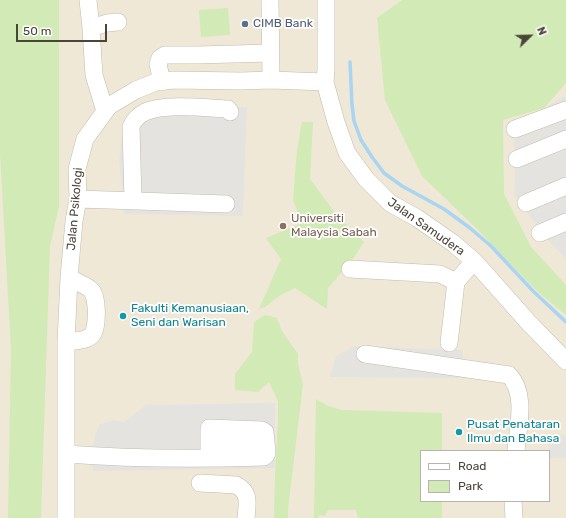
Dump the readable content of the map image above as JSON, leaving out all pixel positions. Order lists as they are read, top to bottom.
{
  "streets": {
    "street": ["Jalan Psikologi", "Jalan Samudera"]
  },
  "crossings": [
    ["Jalan Psikologi", "Jalan Samudera"]
  ],
  "places": [
    "CIMB Bank",
    "Universiti Malaysia Sabah",
    "Fakulti Kemanusiaan, Seni dan Warisan",
    "Pusat Penataran Ilmu dan Bahasa"
  ],
  "legend": ["Road", "Park"],
  "scale_bar": "50 m",
  "north": "top right"
}
